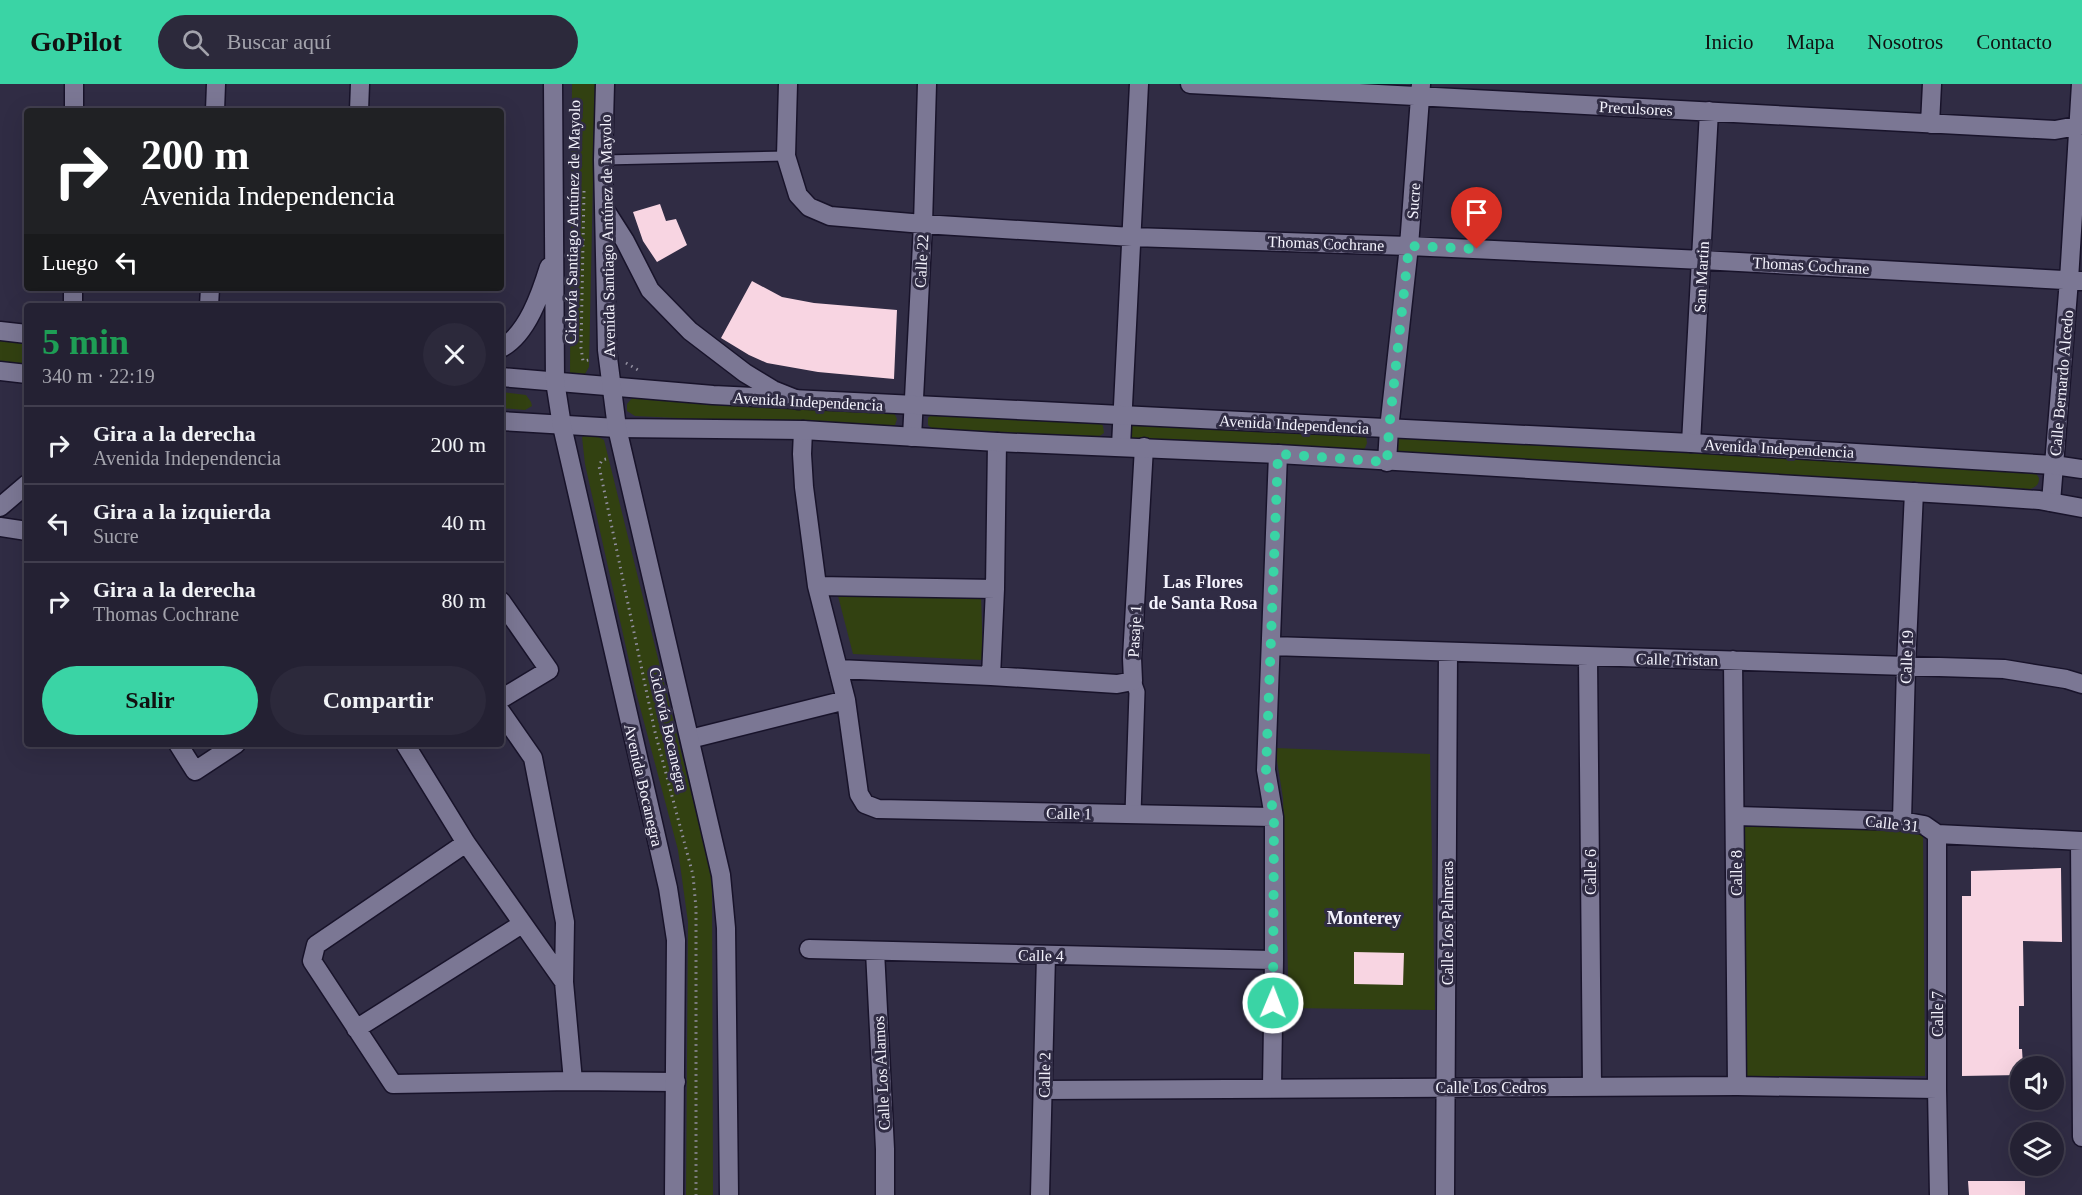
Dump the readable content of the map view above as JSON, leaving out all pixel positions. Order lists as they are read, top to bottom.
{
  "streets": {
    "street": [
      "Preculsores",
      "Sucre",
      "Avenida Santiago Antúnez de Mayolo",
      "Thomas Cochrane",
      "Calle 22",
      "San Martin",
      "Calle Bernardo Alcedo",
      "Avenida Independencia",
      "Pasaje 1",
      "Calle 19",
      "Calle Tristan",
      "Avenida Bocanegra",
      "Calle 1",
      "Calle 31",
      "Calle 6",
      "Calle 8",
      "Calle Los Palmeras",
      "Calle 4",
      "Calle 7",
      "Calle Los Alamos",
      "Calle 2",
      "Calle Los Cedros"
    ],
    "path": ["Ciclovía Santiago Antúnez de Mayolo", "Ciclovía Bocanegra"]
  },
  "crossings": [
    ["Preculsores", "Sucre"],
    ["Preculsores", "San Martin"],
    ["Preculsores", "Calle Bernardo Alcedo"],
    ["Sucre", "Thomas Cochrane"],
    ["Sucre", "Avenida Independencia"],
    ["Ciclovía Santiago Antúnez de Mayolo", "Avenida Santiago Antúnez de Mayolo"],
    ["Avenida Santiago Antúnez de Mayolo", "Avenida Independencia"],
    ["Thomas Cochrane", "Calle 22"],
    ["Thomas Cochrane", "San Martin"],
    ["Thomas Cochrane", "Calle Bernardo Alcedo"],
    ["Calle 22", "Avenida Independencia"],
    ["San Martin", "Avenida Independencia"],
    ["Calle Bernardo Alcedo", "Avenida Independencia"],
    ["Avenida Independencia", "Pasaje 1"],
    ["Avenida Independencia", "Calle 19"],
    ["Avenida Independencia", "Avenida Bocanegra"],
    ["Pasaje 1", "Calle 1"],
    ["Calle 19", "Calle Tristan"],
    ["Calle 19", "Calle 31"],
    ["Calle Tristan", "Calle 6"],
    ["Calle Tristan", "Calle 8"],
    ["Calle Tristan", "Calle Los Palmeras"],
    ["Calle 31", "Calle 8"],
    ["Calle 31", "Calle 7"],
    ["Calle 6", "Calle Los Cedros"],
    ["Calle 8", "Calle Los Cedros"],
    ["Calle Los Palmeras", "Calle Los Cedros"],
    ["Calle 4", "Calle Los Alamos"],
    ["Calle 4", "Calle 2"],
    ["Calle 7", "Calle Los Cedros"],
    ["Calle 2", "Calle Los Cedros"]
  ],
  "districts": ["Las Flores de Santa Rosa", "Monterey"],
  "page": {
    "header": "GoPilot",
    "search": "Buscar aquí",
    "nav": [
      "Inicio",
      "Mapa",
      "Nosotros",
      "Contacto"
    ],
    "turn": ["200 m", "Avenida Independencia"],
    "then": "Luego",
    "heading": ["5 min", "340 m · 22:19"],
    "list": [
      {
        "name": "Gira a la derecha",
        "note": "Avenida Independencia",
        "value": "200 m"
      },
      {
        "name": "Gira a la izquierda",
        "note": "Sucre",
        "value": "40 m"
      },
      {
        "name": "Gira a la derecha",
        "note": "Thomas Cochrane",
        "value": "80 m"
      }
    ],
    "buttons": ["Salir", "Compartir"]
  }
}
